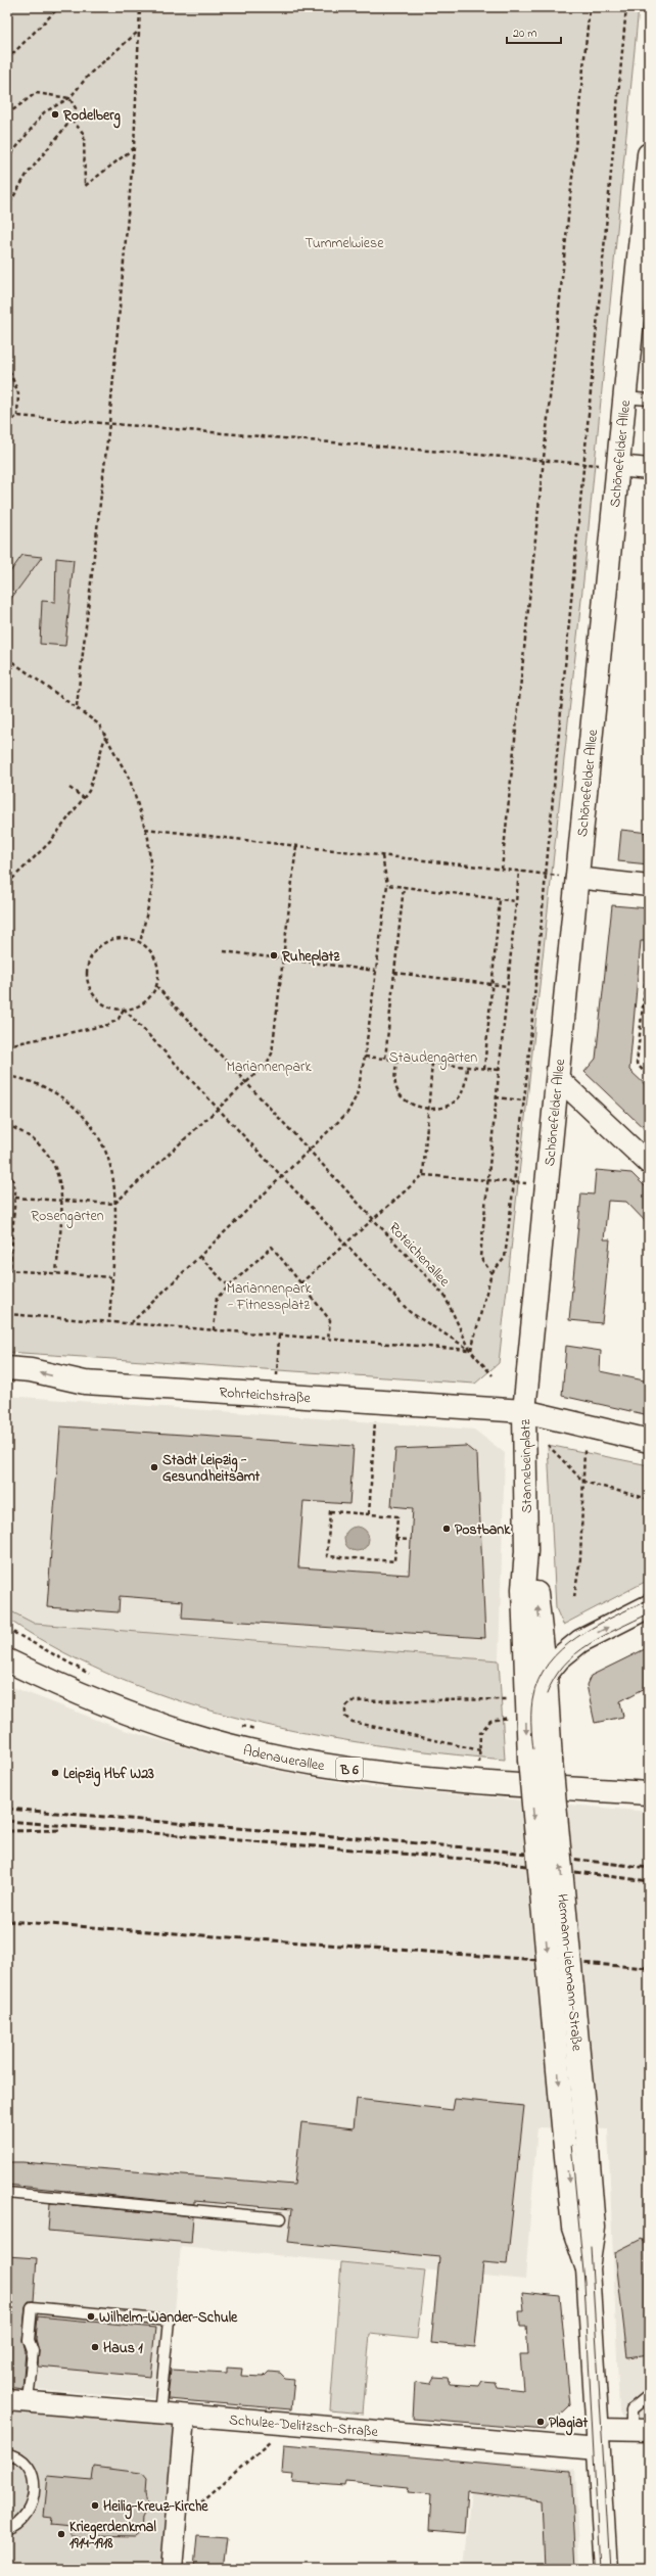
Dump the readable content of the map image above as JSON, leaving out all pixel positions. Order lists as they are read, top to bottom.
{
  "streets": {
    "main road": [
      "Schönefelder Allee",
      "Rohrteichstraße",
      "Stannebeinplatz",
      "Adenauerallee",
      "B 6",
      "Hermann-Liebmann-Straße"
    ],
    "street": ["Schulze-Delitzsch-Straße"],
    "path": ["Roteichenallee"]
  },
  "crossings": [
    ["Schönefelder Allee", "Rohrteichstraße"],
    ["Schönefelder Allee", "Stannebeinplatz"],
    ["Rohrteichstraße", "Stannebeinplatz"],
    ["Stannebeinplatz", "Hermann-Liebmann-Straße"],
    ["Hermann-Liebmann-Straße", "Schulze-Delitzsch-Straße"]
  ],
  "one_way": ["Rohrteichstraße"],
  "parks": [
    "Tummelwiese",
    "Staudengarten",
    "Mariannenpark",
    "Rosengarten",
    "Mariannenpark - Fitnessplatz"
  ],
  "places": [
    "Rodelberg",
    "Ruheplatz",
    "Stadt Leipzig - Gesundheitsamt",
    "Postbank",
    "Leipzig Hbf W23",
    "Wilhelm-Wander-Schule",
    "Haus 1",
    "Plagiat",
    "Heilig-Kreuz-Kirche",
    "Kriegerdenkmal 1914-1918"
  ],
  "scale_bar": "20 m"
}
